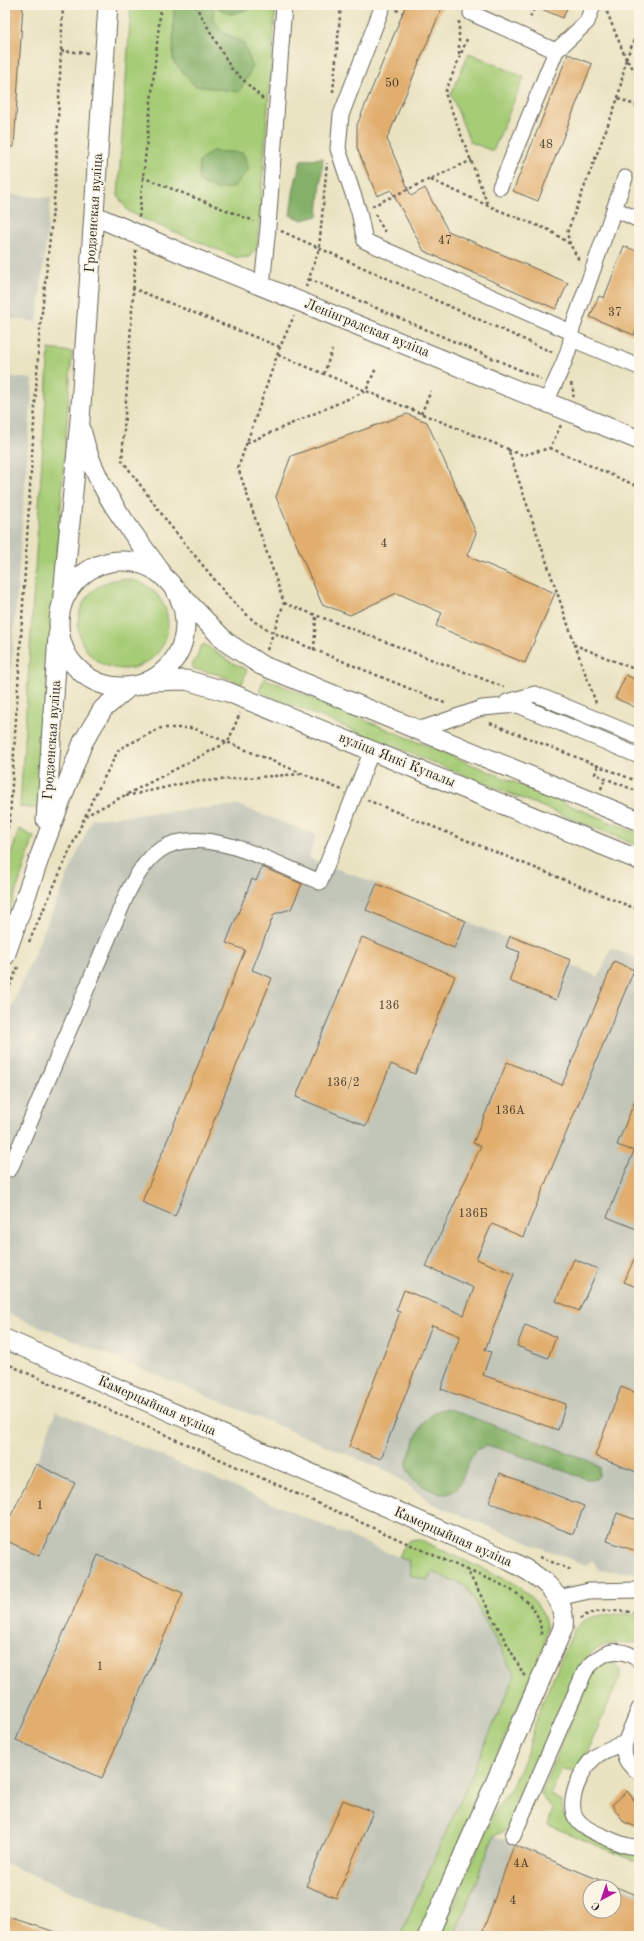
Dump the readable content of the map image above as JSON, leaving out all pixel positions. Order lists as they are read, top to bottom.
{
  "streets": {
    "main road": [
      "Гродзенская вуліца",
      "Ленінградская вуліца",
      "вуліца Янкі Купалы",
      "Камерцыйная вуліца"
    ]
  },
  "crossings": [
    ["Гродзенская вуліца", "Ленінградская вуліца"],
    ["Гродзенская вуліца", "вуліца Янкі Купалы"]
  ],
  "house_numbers": [
    "50",
    "48",
    "47",
    "37",
    "4",
    "136",
    "136/2",
    "136А",
    "136Б",
    "1",
    "1",
    "4А",
    "4"
  ],
  "north": "bottom left"
}
